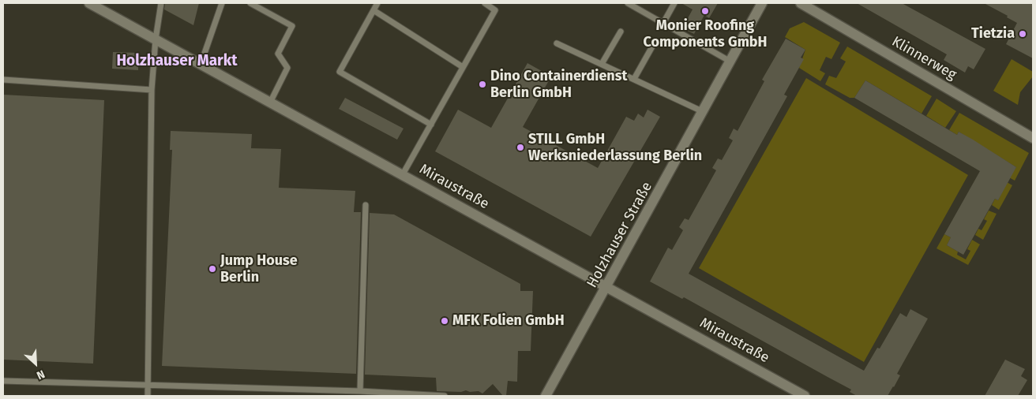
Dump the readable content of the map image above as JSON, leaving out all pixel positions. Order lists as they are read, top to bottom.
{
  "streets": {
    "street": ["Klinnerweg", "Miraustraße", "Holzhauser Straße"]
  },
  "crossings": [
    ["Miraustraße", "Holzhauser Straße"]
  ],
  "districts": ["Holzhauser Markt"],
  "places": [
    "Monier Roofing Components GmbH",
    "Tietzia",
    "Dino Containerdienst Berlin GmbH",
    "STILL GmbH Werksniederlassung Berlin",
    "Jump House Berlin",
    "MFK Folien GmbH"
  ],
  "north": "bottom right"
}
